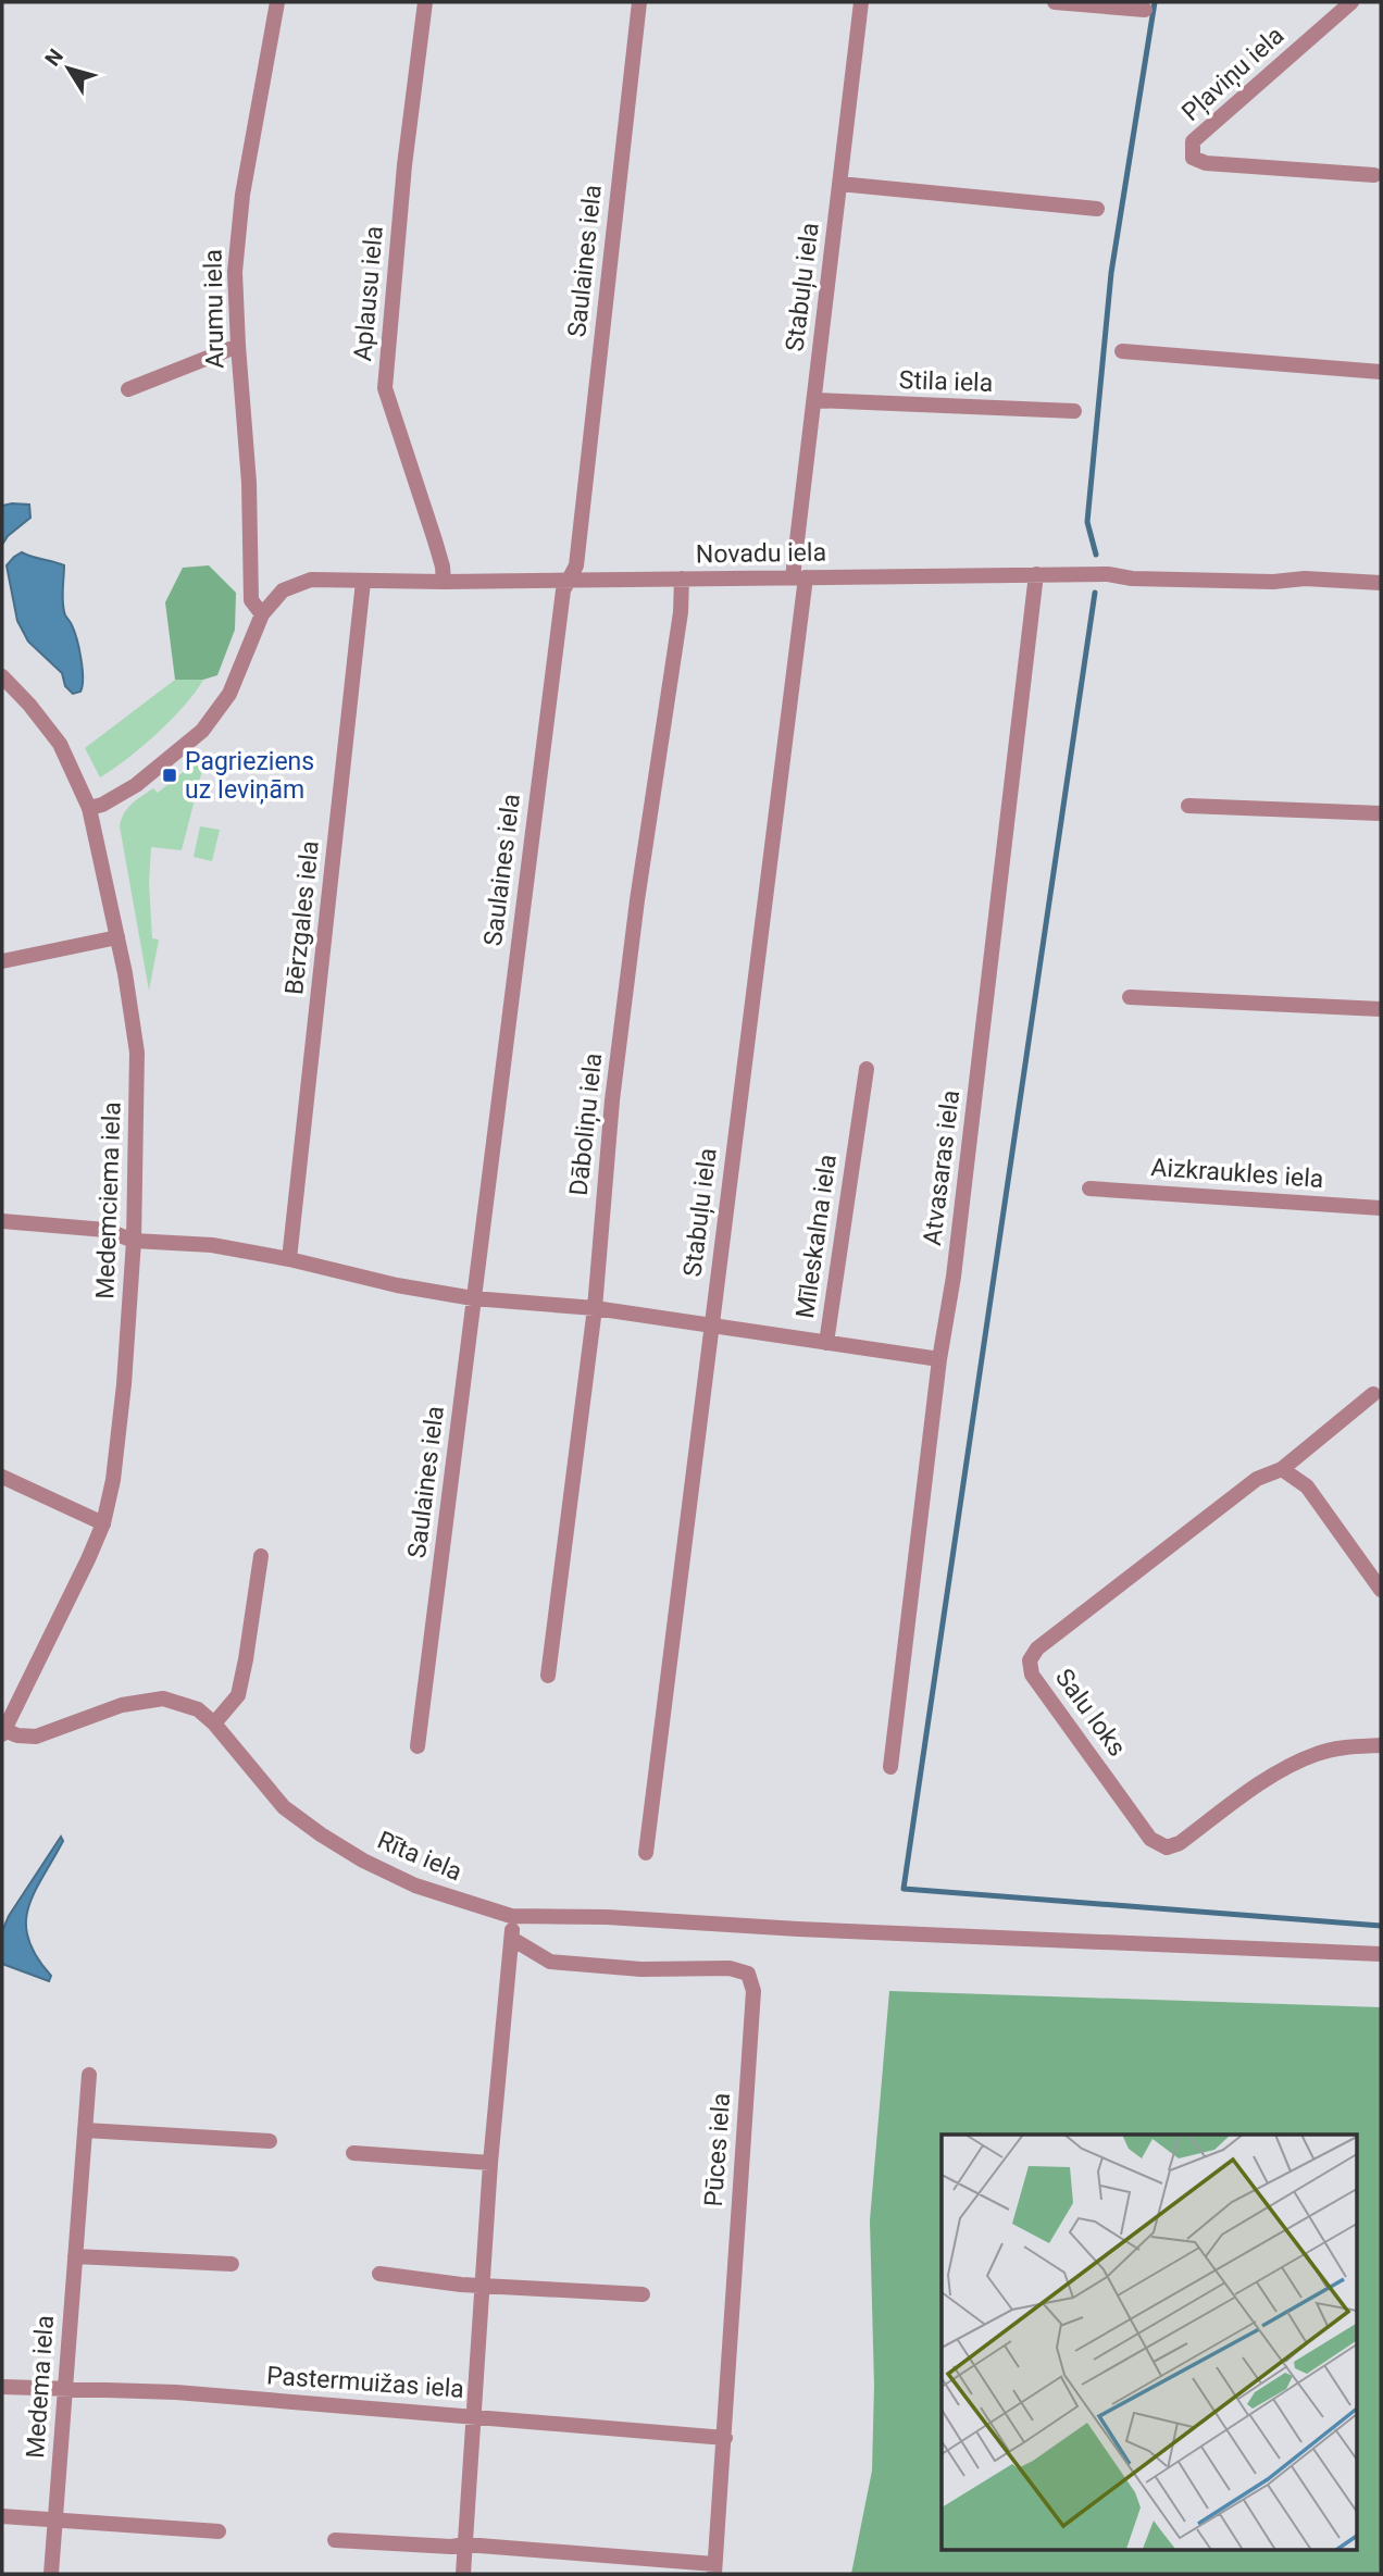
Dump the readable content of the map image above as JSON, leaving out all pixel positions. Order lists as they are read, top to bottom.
{
  "streets": {
    "street": [
      "Pļaviņu iela",
      "Saulaines iela",
      "Stabuļu iela",
      "Aplausu iela",
      "Arumu iela",
      "Stila iela",
      "Novadu iela",
      "Bērzgales iela",
      "Dāboliņu iela",
      "Atvasaras iela",
      "Aizkraukles iela",
      "Medemciema iela",
      "Mīleskalna iela",
      "Salu loks",
      "Rīta iela",
      "Pūces iela",
      "Pastermuižas iela",
      "Medema iela"
    ]
  },
  "crossings": [
    ["Saulaines iela", "Novadu iela"],
    ["Stabuļu iela", "Stila iela"],
    ["Stabuļu iela", "Novadu iela"],
    ["Aplausu iela", "Novadu iela"],
    ["Arumu iela", "Novadu iela"],
    ["Novadu iela", "Bērzgales iela"],
    ["Novadu iela", "Dāboliņu iela"],
    ["Novadu iela", "Atvasaras iela"],
    ["Novadu iela", "Medemciema iela"],
    ["Atvasaras iela", "Mīleskalna iela"],
    ["Medemciema iela", "Rīta iela"],
    ["Pūces iela", "Pastermuižas iela"],
    ["Pastermuižas iela", "Medema iela"]
  ],
  "places": {
    "transit": ["Pagrieziens uz Ieviņām"]
  },
  "north": "top left"
}
